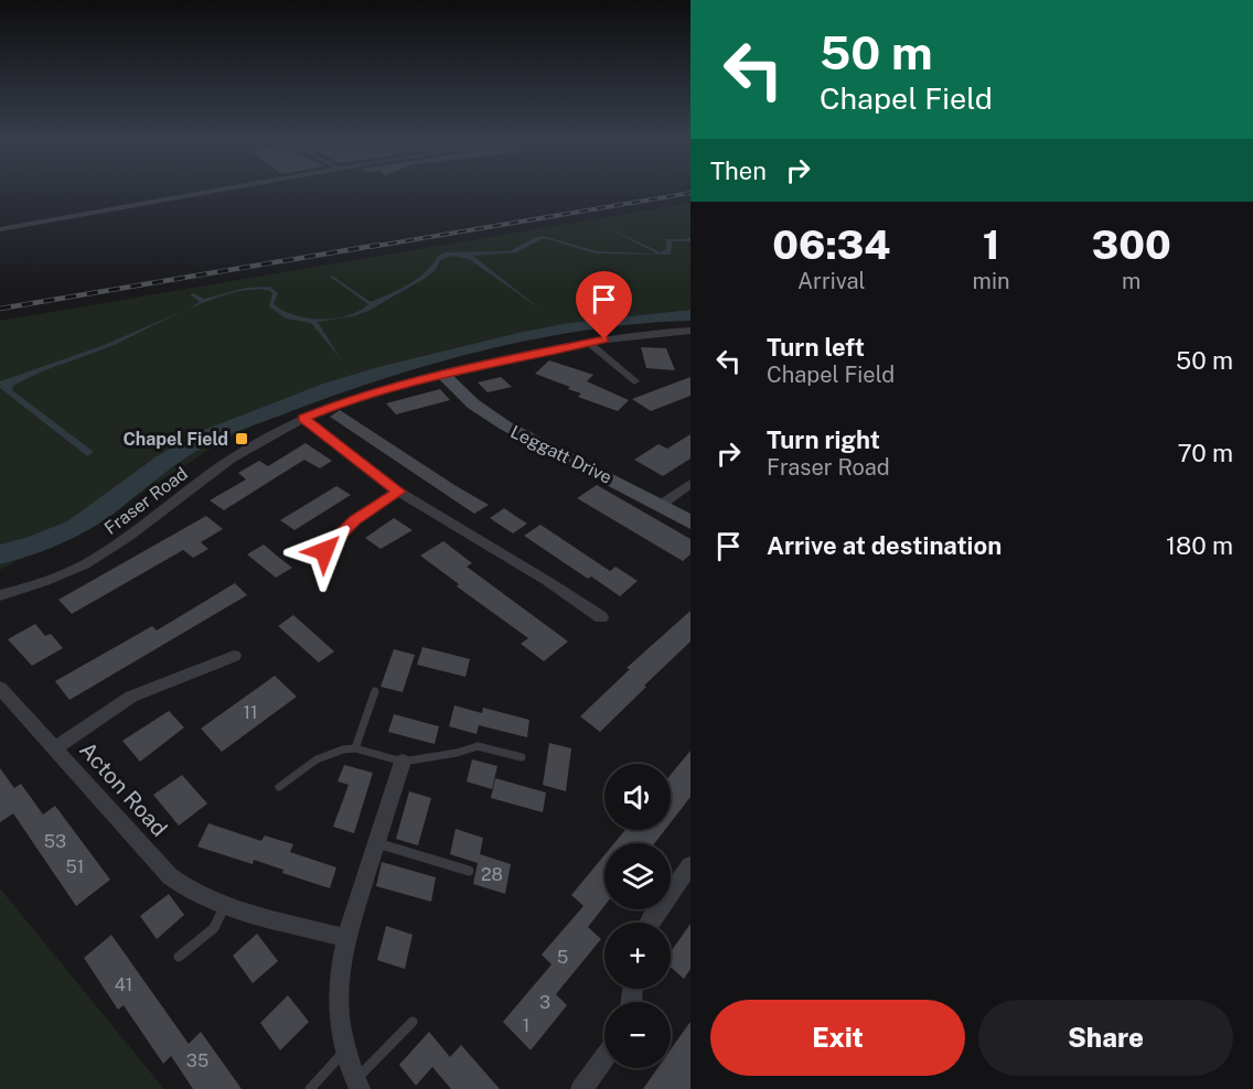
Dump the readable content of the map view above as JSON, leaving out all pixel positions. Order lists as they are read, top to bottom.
{
  "streets": {
    "street": ["Leggatt Drive", "Fraser Road", "Acton Road"]
  },
  "crossings": [
    ["Leggatt Drive", "Fraser Road"]
  ],
  "places": {
    "transit": ["Chapel Field"]
  },
  "house_numbers": [
    "11",
    "53",
    "51",
    "28",
    "5",
    "41",
    "3",
    "1",
    "35"
  ],
  "page": {
    "turn": ["50 m", "Chapel Field"],
    "then": "Then",
    "eta": [
      "06:34",
      "Arrival",
      "1",
      "min",
      "300",
      "m"
    ],
    "list": [
      {
        "name": "Turn left",
        "note": "Chapel Field",
        "value": "50 m"
      },
      {
        "name": "Turn right",
        "note": "Fraser Road",
        "value": "70 m"
      },
      {
        "name": "Arrive at destination",
        "value": "180 m"
      }
    ],
    "map_buttons": ["+", "−"],
    "buttons": ["Exit", "Share"]
  }
}
